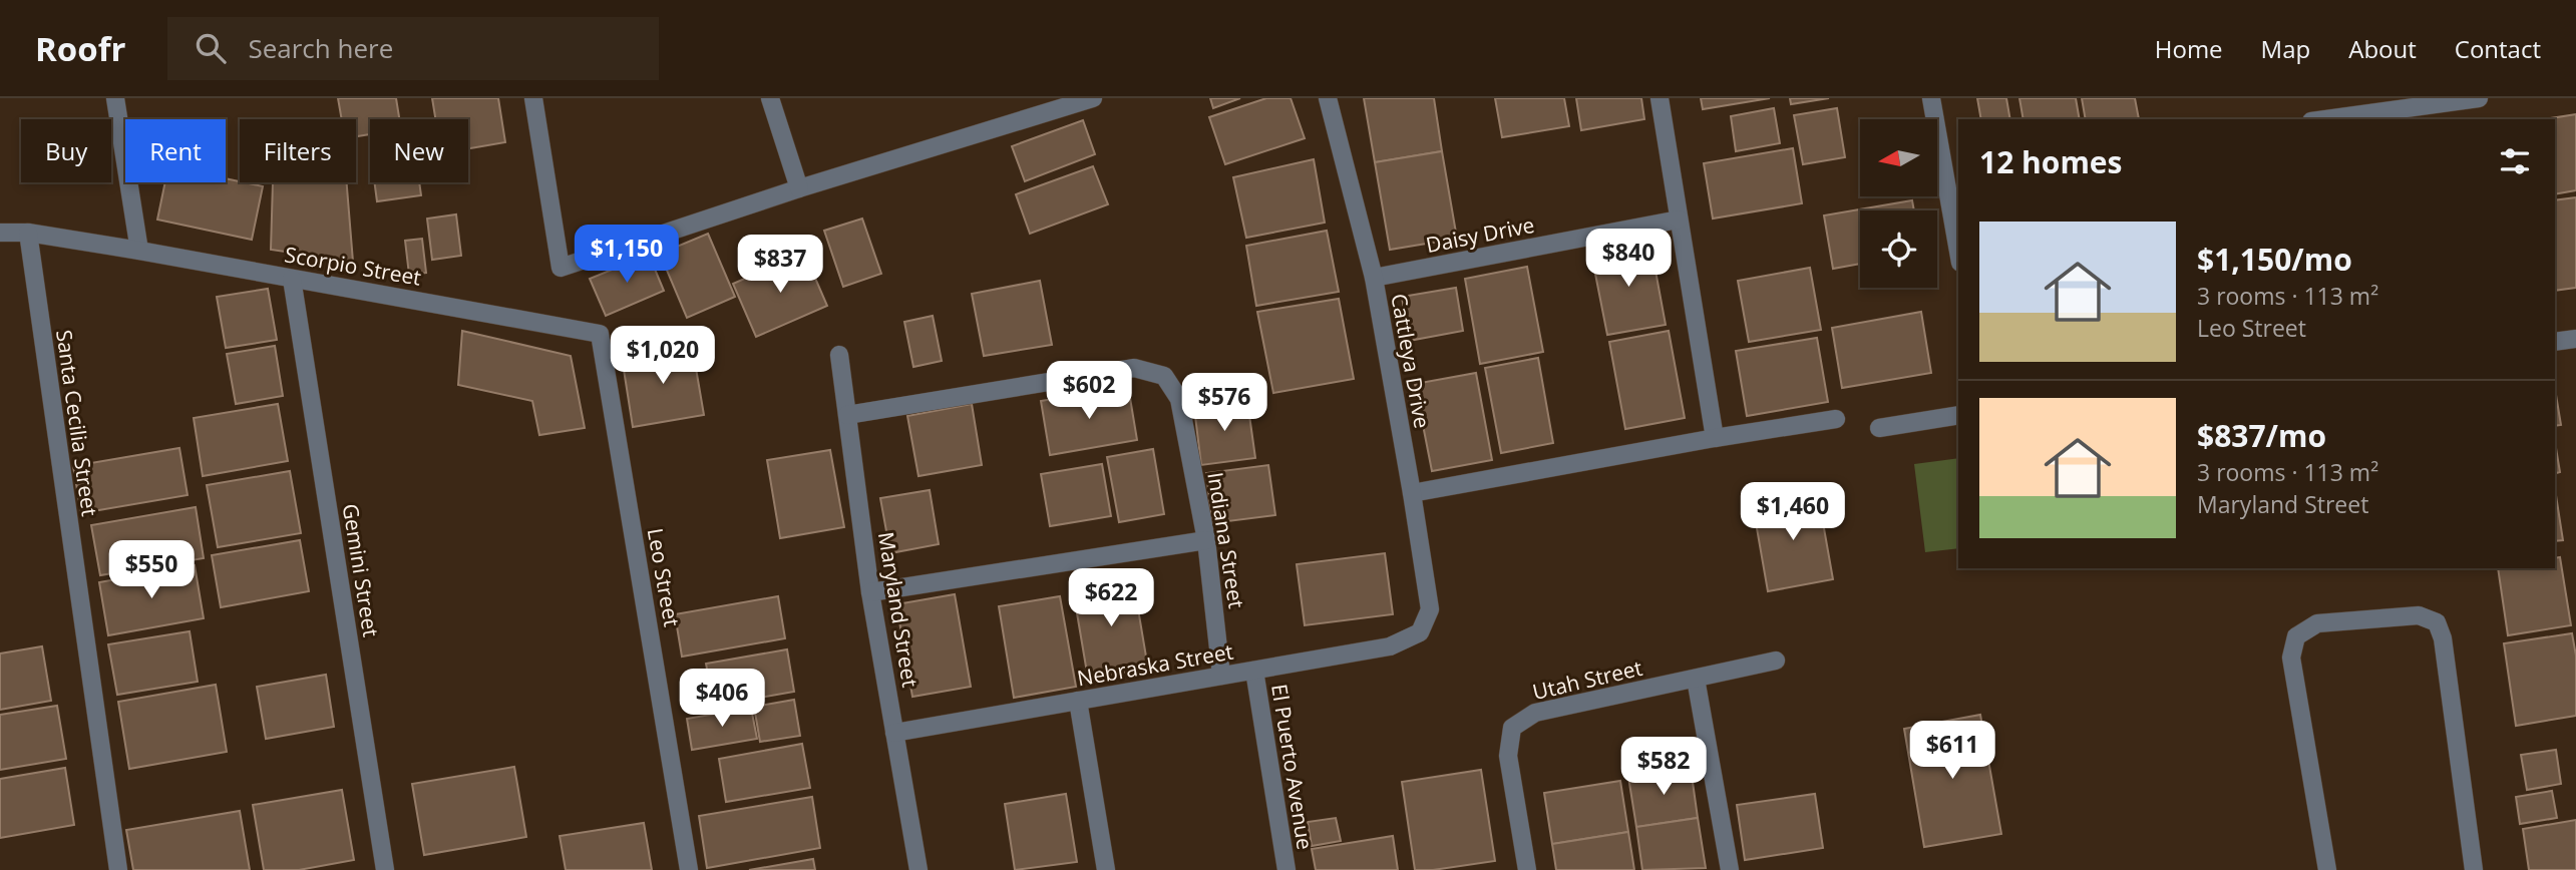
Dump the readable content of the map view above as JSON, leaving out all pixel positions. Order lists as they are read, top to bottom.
{
  "streets": {
    "street": [
      "Daisy Drive",
      "Scorpio Street",
      "Cattleya Drive",
      "Santa Cecilia Street",
      "Indiana Street",
      "Gemini Street",
      "Leo Street",
      "Maryland Street",
      "Nebraska Street",
      "Utah Street",
      "El Puerto Avenue"
    ]
  },
  "crossings": [
    ["Daisy Drive", "Cattleya Drive"],
    ["Scorpio Street", "Santa Cecilia Street"],
    ["Scorpio Street", "Gemini Street"],
    ["Scorpio Street", "Leo Street"],
    ["Cattleya Drive", "Nebraska Street"],
    ["Indiana Street", "Maryland Street"],
    ["Indiana Street", "Nebraska Street"],
    ["Maryland Street", "Nebraska Street"],
    ["Nebraska Street", "El Puerto Avenue"]
  ],
  "north": "left",
  "page": {
    "header": "Roofr",
    "search": "Search here",
    "nav": [
      "Home",
      "Map",
      "About",
      "Contact"
    ],
    "chip": [
      "Buy",
      "Rent",
      "Filters",
      "New"
    ],
    "heading": "12 homes",
    "list": [
      {
        "name": "$1,150/mo",
        "note": "3 rooms · 113 m² · Leo Street"
      },
      {
        "name": "$837/mo",
        "note": "3 rooms · 113 m² · Maryland Street"
      }
    ],
    "price": [
      "$1,150",
      "$840",
      "$837",
      "$1,020",
      "$602",
      "$576",
      "$1,460",
      "$550",
      "$622",
      "$406",
      "$611",
      "$582"
    ]
  }
}
